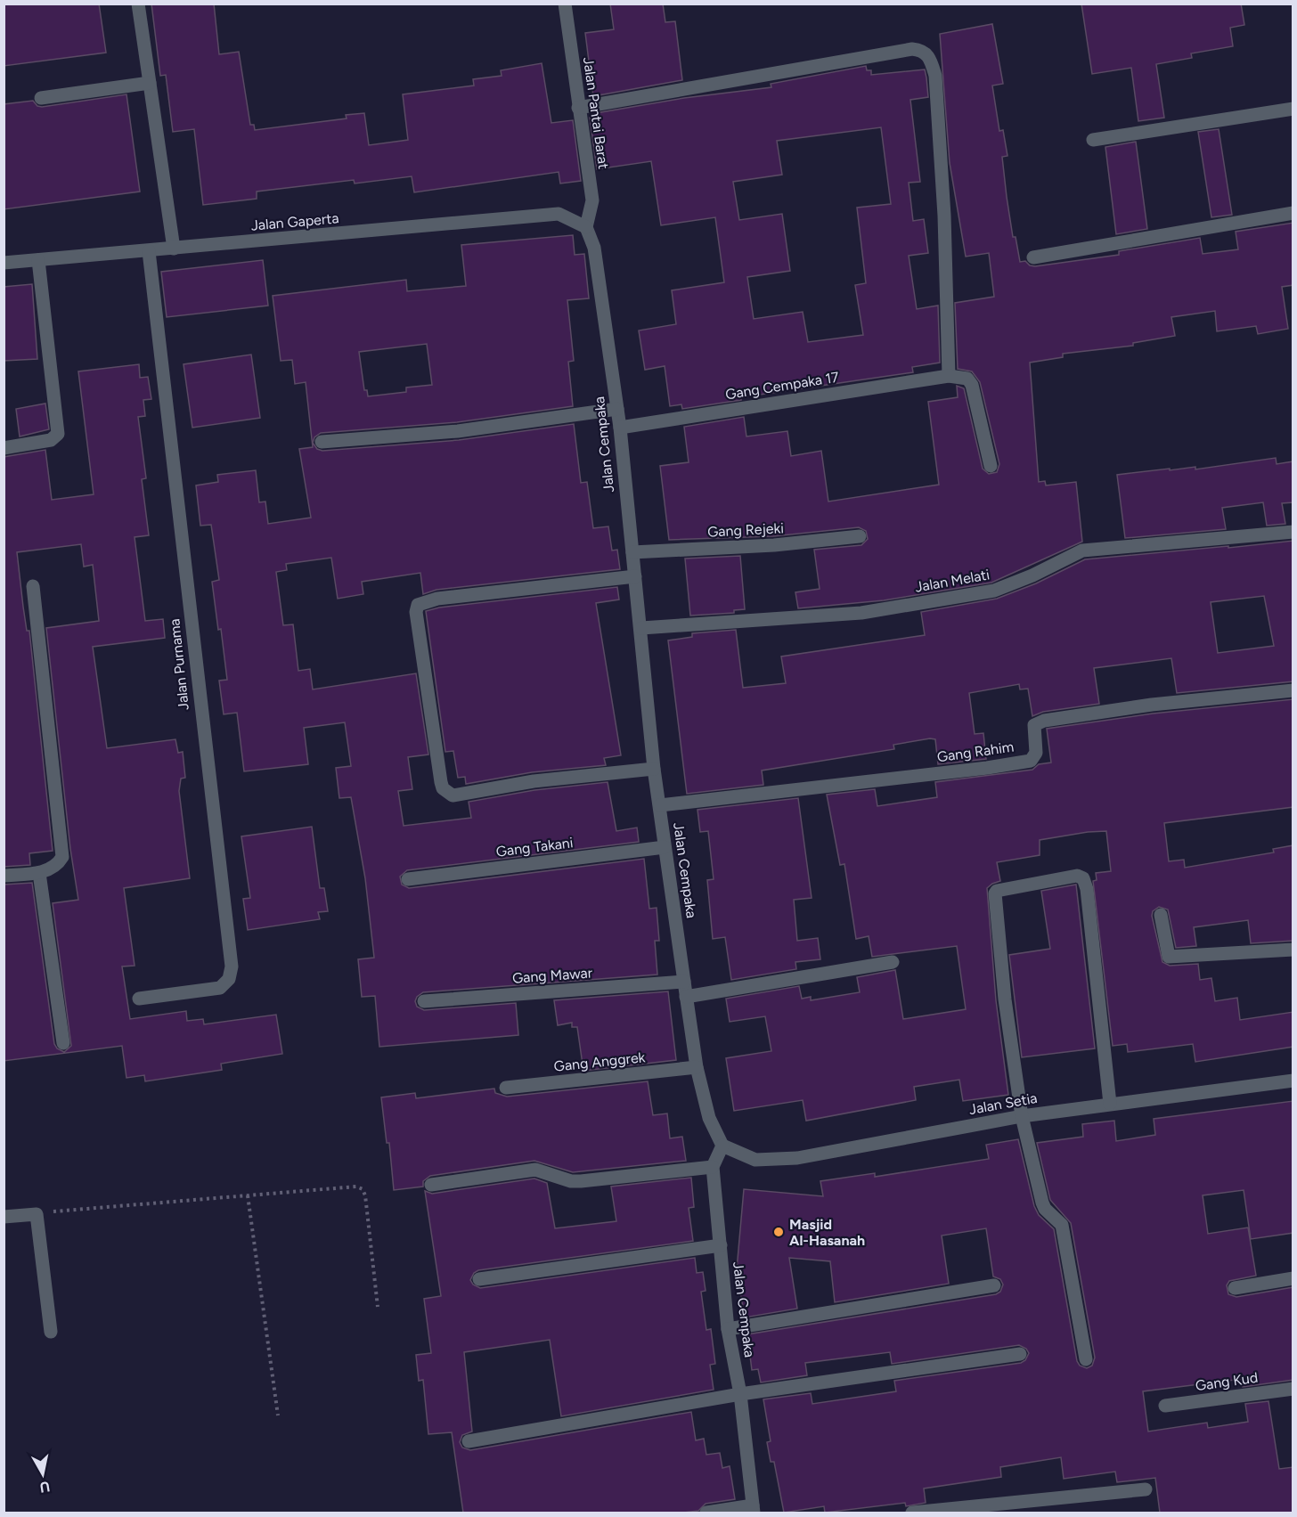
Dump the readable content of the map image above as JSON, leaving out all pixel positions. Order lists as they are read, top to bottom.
{
  "streets": {
    "street": [
      "Jalan Pantai Barat",
      "Jalan Gaperta",
      "Gang Cempaka 17",
      "Jalan Cempaka",
      "Gang Rejeki",
      "Jalan Melati",
      "Jalan Purnama",
      "Gang Rahim",
      "Gang Takani",
      "Gang Mawar",
      "Gang Anggrek",
      "Jalan Setia",
      "Gang Kud"
    ]
  },
  "crossings": [
    ["Jalan Pantai Barat", "Jalan Gaperta"],
    ["Jalan Pantai Barat", "Jalan Cempaka"],
    ["Jalan Gaperta", "Jalan Cempaka"],
    ["Jalan Gaperta", "Jalan Purnama"],
    ["Gang Cempaka 17", "Jalan Cempaka"],
    ["Jalan Cempaka", "Gang Rejeki"],
    ["Jalan Cempaka", "Jalan Melati"],
    ["Jalan Cempaka", "Gang Rahim"],
    ["Jalan Cempaka", "Gang Takani"],
    ["Jalan Cempaka", "Gang Mawar"],
    ["Jalan Cempaka", "Gang Anggrek"],
    ["Jalan Cempaka", "Jalan Setia"]
  ],
  "places": ["Masjid Al-Hasanah"],
  "north": "bottom"
}
